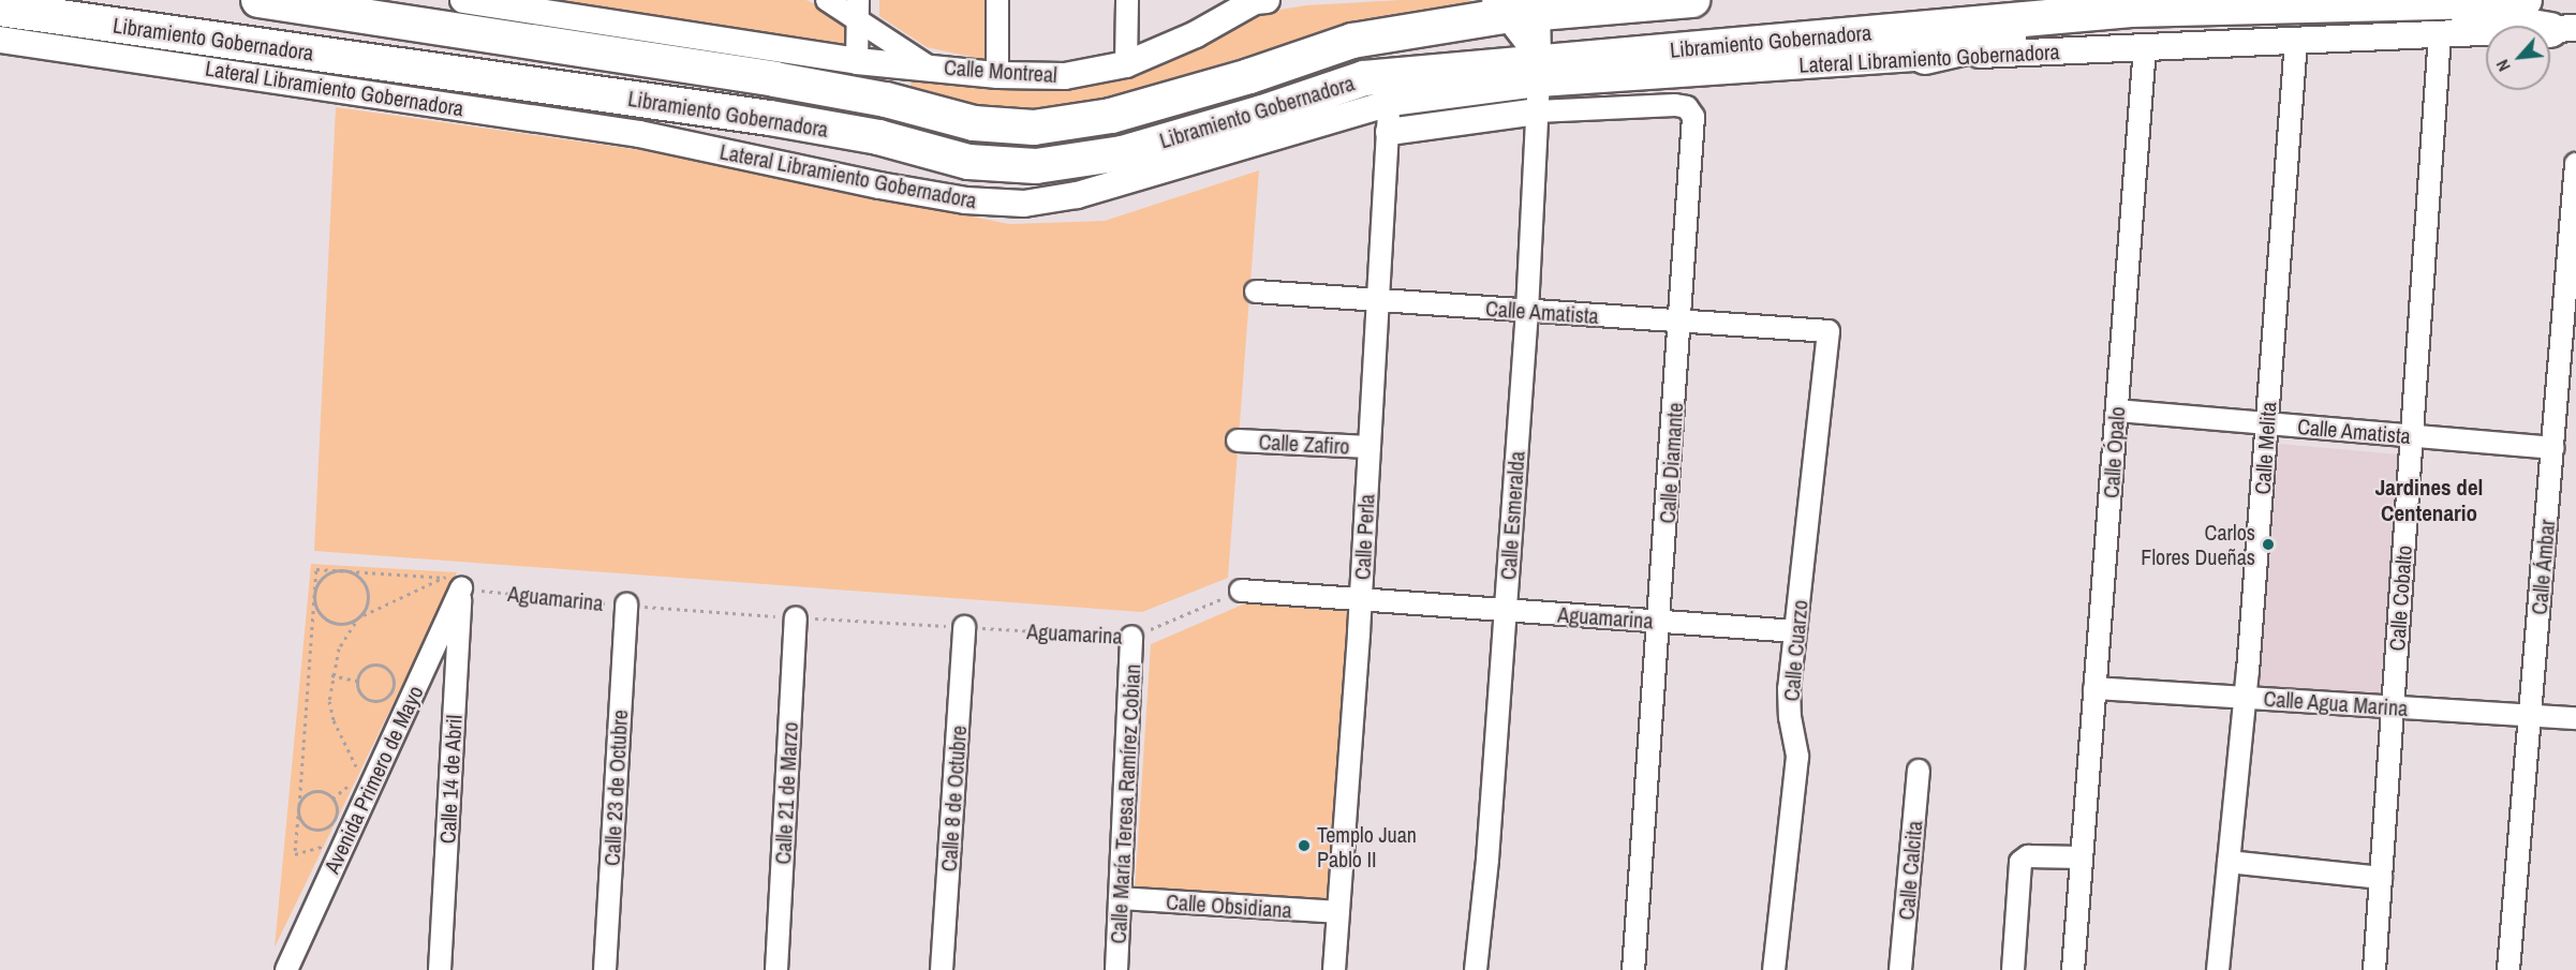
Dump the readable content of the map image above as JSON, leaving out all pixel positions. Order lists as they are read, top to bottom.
{
  "streets": {
    "highway": ["Libramiento Gobernadora"],
    "street": [
      "Lateral Libramiento Gobernadora",
      "Calle Montreal",
      "Calle Amatista",
      "Calle Zafiro",
      "Calle Melita",
      "Calle Ópalo",
      "Calle Diamante",
      "Calle Esmeralda",
      "Calle Perla",
      "Calle Ámbar",
      "Aguamarina",
      "Calle Cobalto",
      "Calle Cuarzo",
      "Calle Agua Marina",
      "Avenida Primero de Mayo",
      "Calle 14 de Abril",
      "Calle 23 de Octubre",
      "Calle 21 de Marzo",
      "Calle 8 de Octubre",
      "Calle María Teresa Ramírez Cobian",
      "Calle Calcita",
      "Calle Obsidiana"
    ]
  },
  "crossings": [
    ["Libramiento Gobernadora", "Lateral Libramiento Gobernadora"],
    ["Libramiento Gobernadora", "Calle Esmeralda"],
    ["Lateral Libramiento Gobernadora", "Calle Melita"],
    ["Lateral Libramiento Gobernadora", "Calle Ópalo"],
    ["Lateral Libramiento Gobernadora", "Calle Esmeralda"],
    ["Lateral Libramiento Gobernadora", "Calle Perla"],
    ["Lateral Libramiento Gobernadora", "Calle Cobalto"],
    ["Calle Amatista", "Calle Melita"],
    ["Calle Amatista", "Calle Ópalo"],
    ["Calle Amatista", "Calle Diamante"],
    ["Calle Amatista", "Calle Esmeralda"],
    ["Calle Amatista", "Calle Perla"],
    ["Calle Amatista", "Calle Ámbar"],
    ["Calle Amatista", "Calle Cobalto"],
    ["Calle Amatista", "Calle Cuarzo"],
    ["Calle Zafiro", "Calle Perla"],
    ["Calle Melita", "Calle Agua Marina"],
    ["Calle Ópalo", "Calle Agua Marina"],
    ["Calle Diamante", "Calle Esmeralda"],
    ["Calle Diamante", "Aguamarina"],
    ["Calle Esmeralda", "Aguamarina"],
    ["Calle Perla", "Aguamarina"],
    ["Calle Perla", "Calle Obsidiana"],
    ["Calle Ámbar", "Calle Agua Marina"],
    ["Aguamarina", "Calle Cuarzo"],
    ["Aguamarina", "Avenida Primero de Mayo"],
    ["Aguamarina", "Calle 14 de Abril"],
    ["Aguamarina", "Calle 23 de Octubre"],
    ["Aguamarina", "Calle 21 de Marzo"],
    ["Aguamarina", "Calle 8 de Octubre"],
    ["Aguamarina", "Calle María Teresa Ramírez Cobian"],
    ["Calle Cobalto", "Calle Agua Marina"],
    ["Avenida Primero de Mayo", "Calle 14 de Abril"],
    ["Calle María Teresa Ramírez Cobian", "Calle Obsidiana"]
  ],
  "districts": ["Jardines del Centenario"],
  "places": ["Carlos Flores Dueñas", "Templo Juan Pablo II"],
  "north": "bottom left"
}
